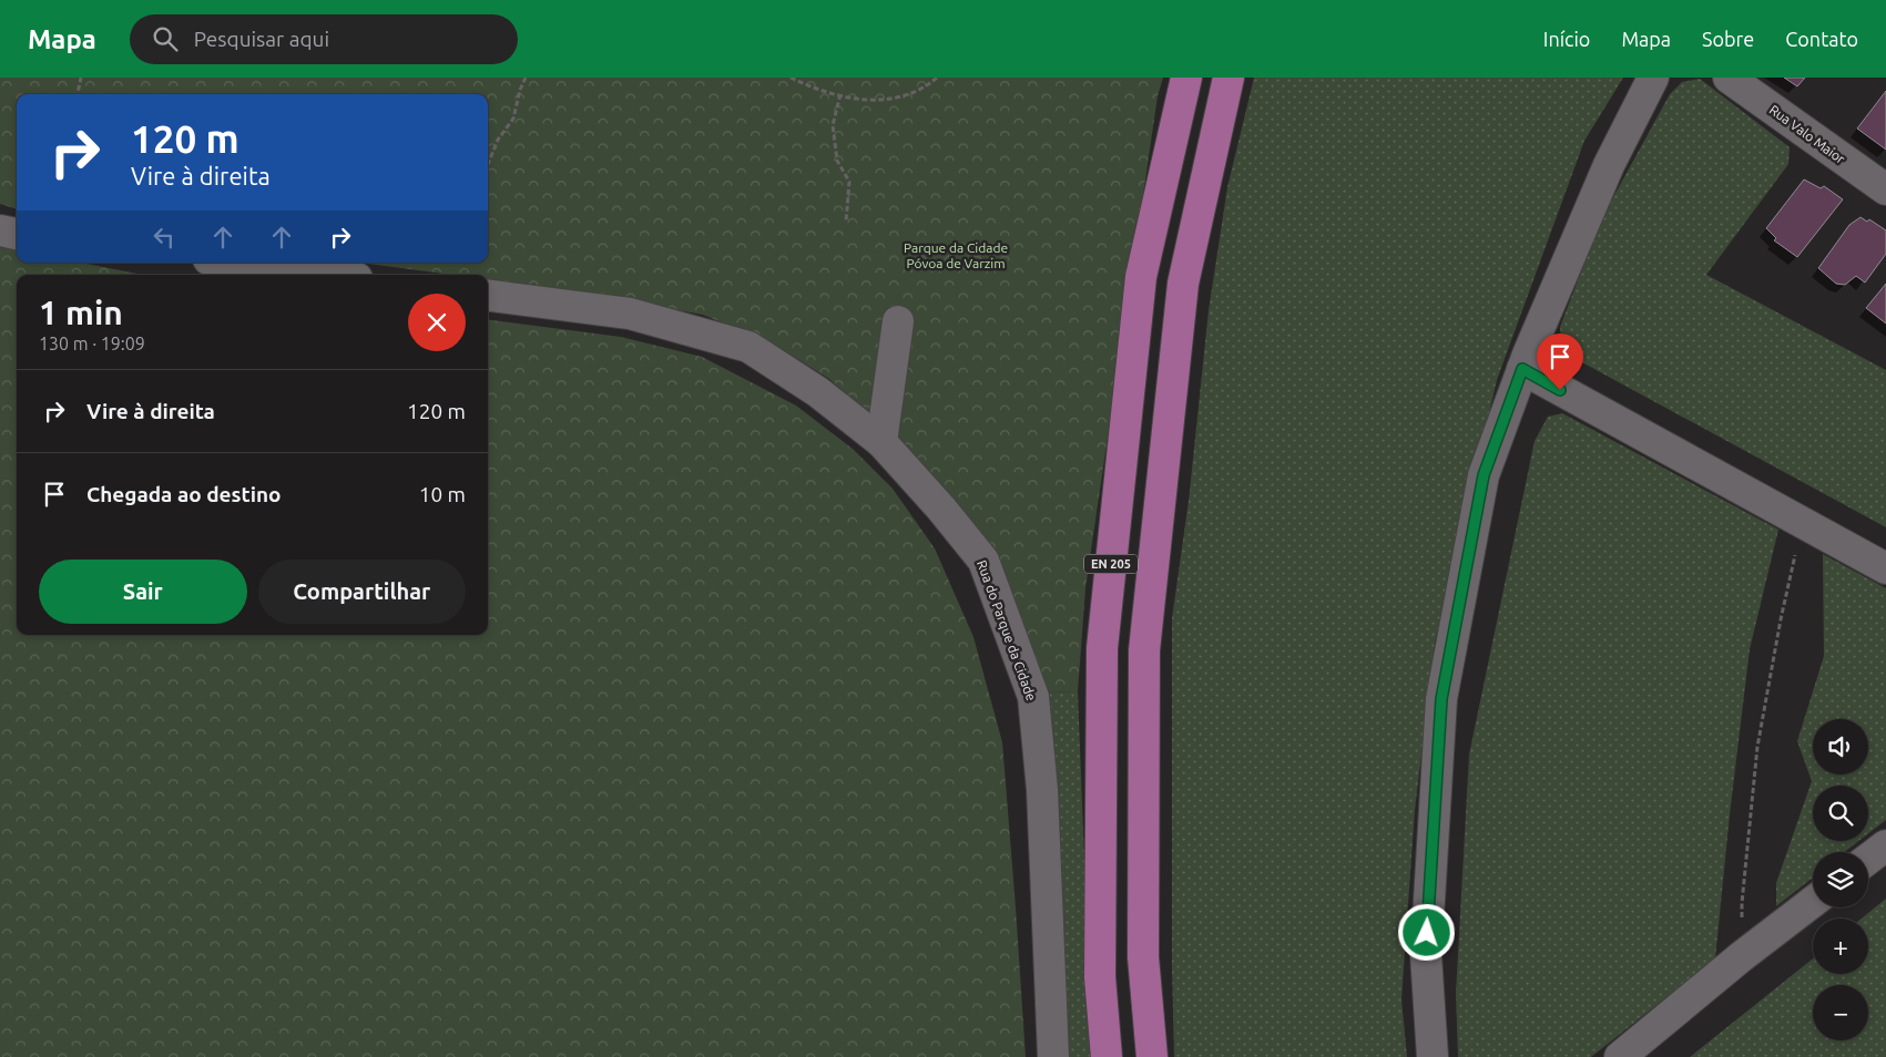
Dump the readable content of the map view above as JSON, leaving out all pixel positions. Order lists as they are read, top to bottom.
{
  "streets": {
    "main road": ["EN 205"],
    "street": ["Rua Valo Maior", "Rua do Parque da Cidade"]
  },
  "parks": ["Parque da Cidade Póvoa de Varzim"],
  "page": {
    "header": "Mapa",
    "search": "Pesquisar aqui",
    "nav": [
      "Início",
      "Mapa",
      "Sobre",
      "Contato"
    ],
    "turn": ["120 m", "Vire à direita"],
    "heading": ["1 min", "130 m · 19:09"],
    "list": [
      {
        "name": "Vire à direita",
        "value": "120 m"
      },
      {
        "name": "Chegada ao destino",
        "value": "10 m"
      }
    ],
    "buttons": ["Sair", "Compartilhar"],
    "map_buttons": ["+", "−"]
  }
}
